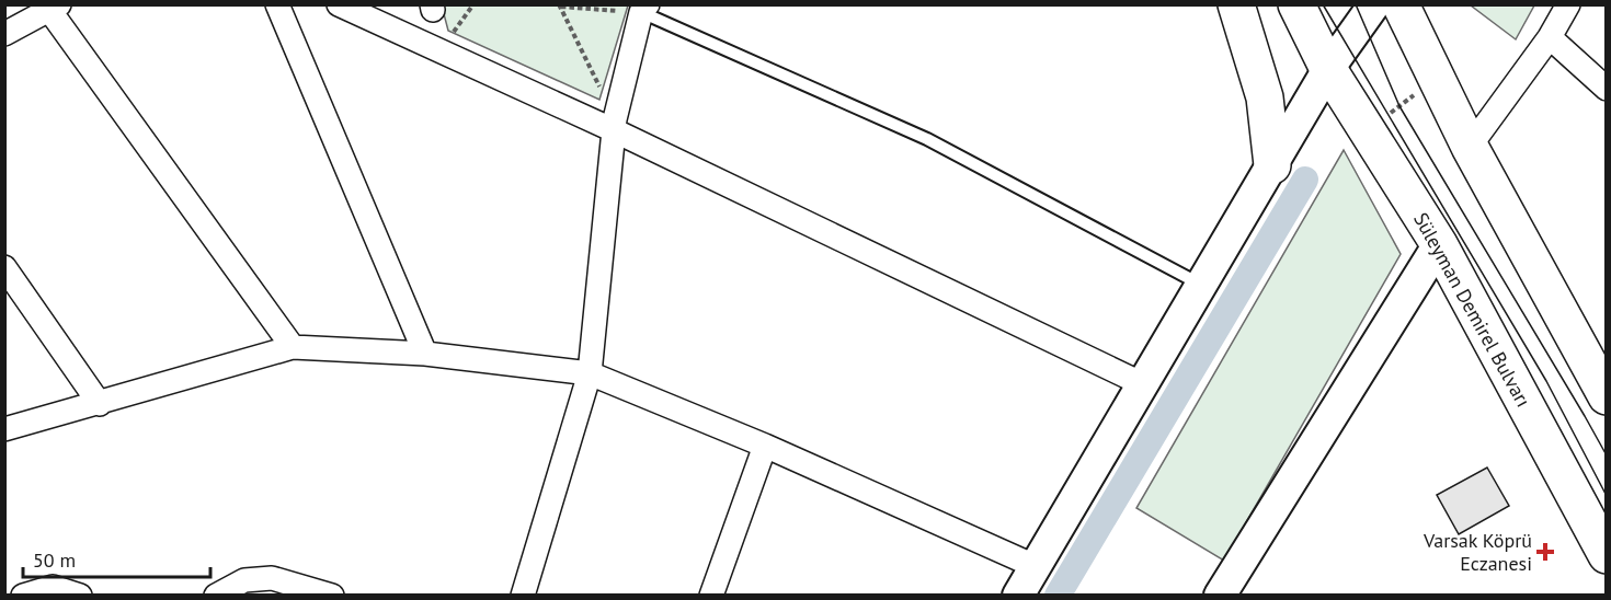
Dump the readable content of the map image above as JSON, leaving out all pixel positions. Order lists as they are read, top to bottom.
{
  "streets": {
    "main road": ["Süleyman Demirel Bulvarı"]
  },
  "places": {
    "health": ["Varsak Köprü Eczanesi"]
  },
  "scale_bar": "50 m"
}
